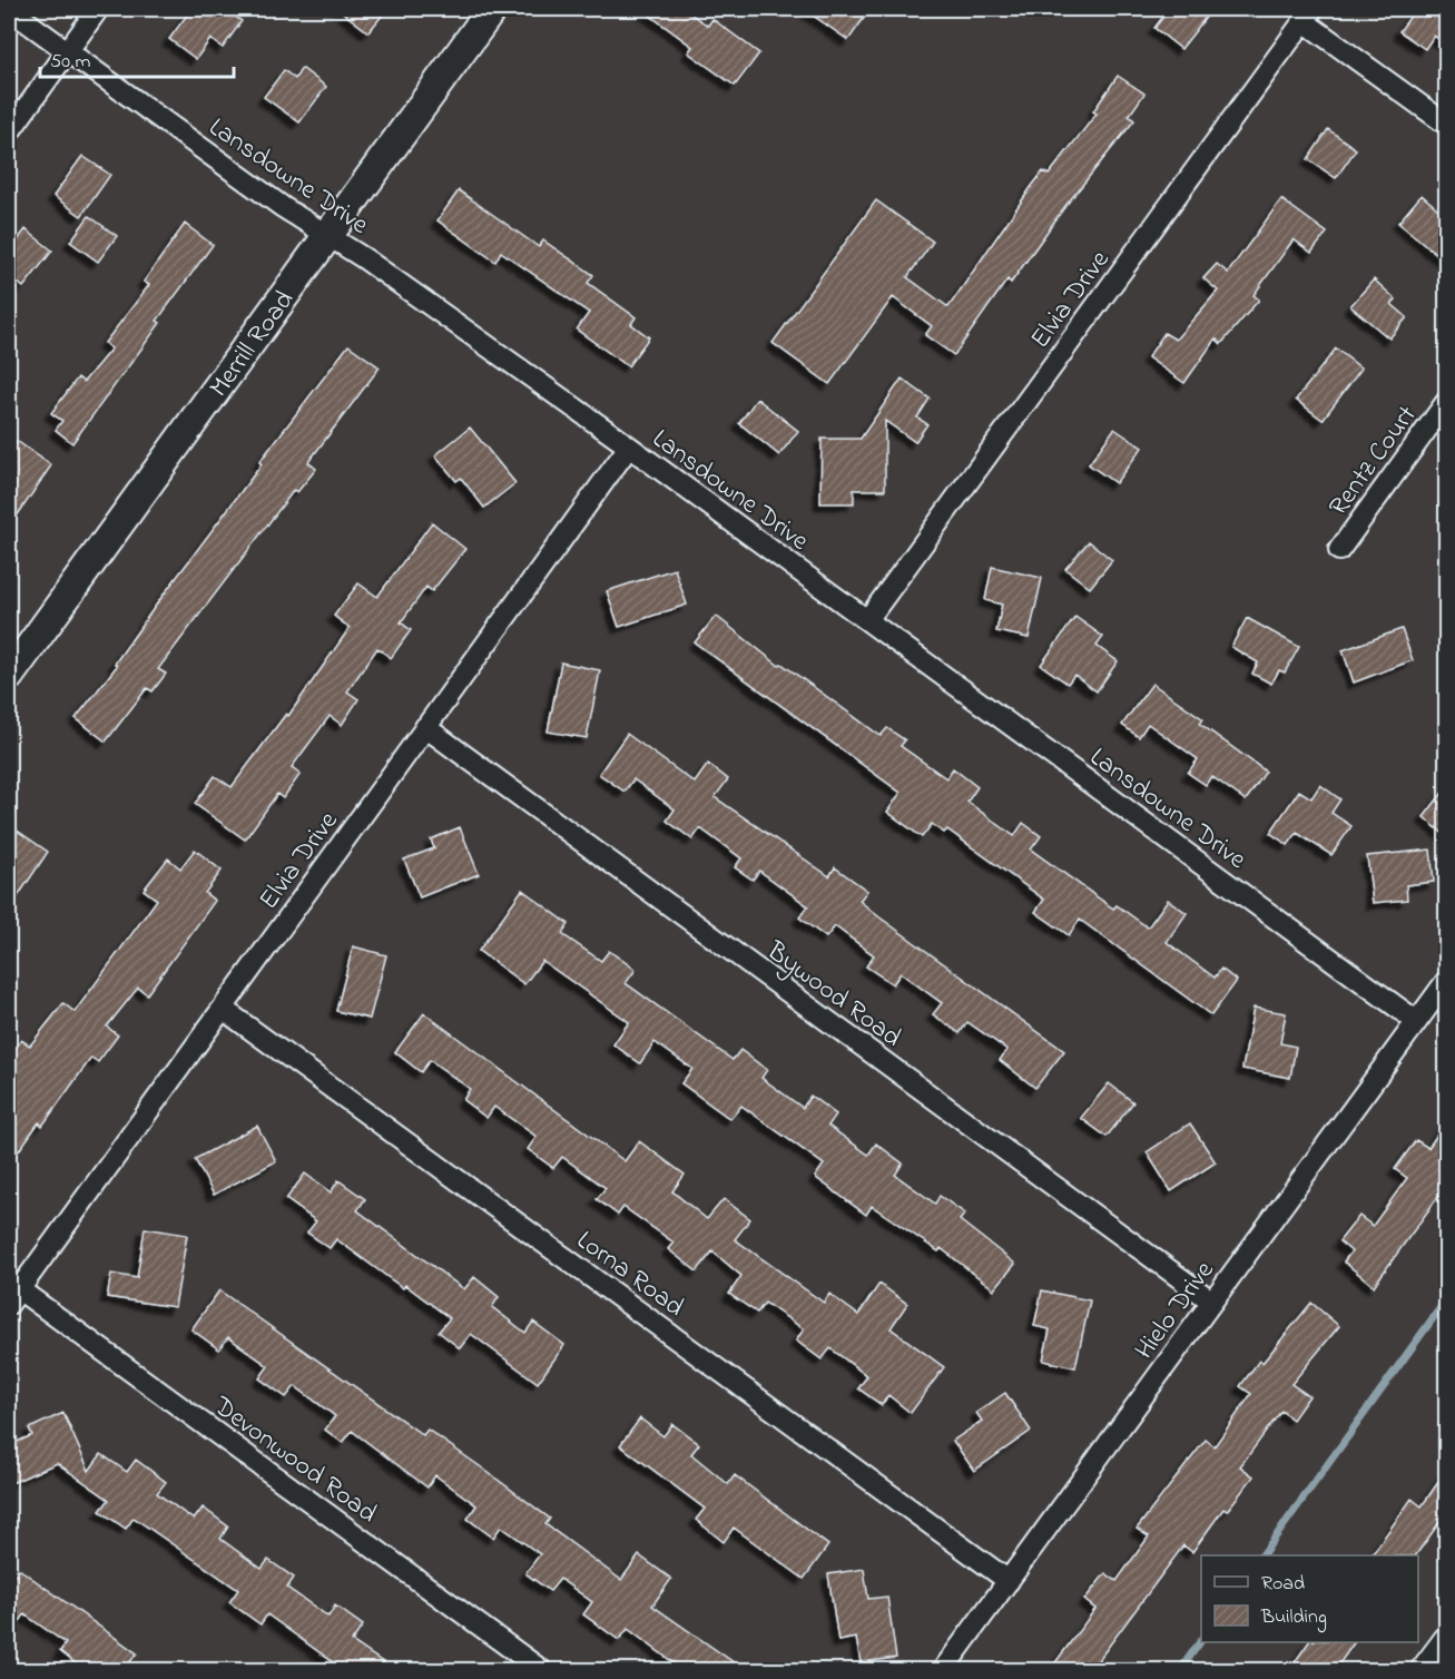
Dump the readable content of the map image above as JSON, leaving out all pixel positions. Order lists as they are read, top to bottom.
{
  "streets": {
    "main road": ["Merrill Road"],
    "street": [
      "Lansdowne Drive",
      "Elvia Drive",
      "Rentz Court",
      "Bywood Road",
      "Lorna Road",
      "Hielo Drive",
      "Devonwood Road"
    ]
  },
  "crossings": [
    ["Lansdowne Drive", "Elvia Drive"],
    ["Lansdowne Drive", "Merrill Road"],
    ["Lansdowne Drive", "Hielo Drive"],
    ["Elvia Drive", "Bywood Road"],
    ["Elvia Drive", "Lorna Road"],
    ["Elvia Drive", "Devonwood Road"],
    ["Bywood Road", "Hielo Drive"],
    ["Lorna Road", "Hielo Drive"]
  ],
  "legend": ["Road", "Building"],
  "scale_bar": "50 m"
}
